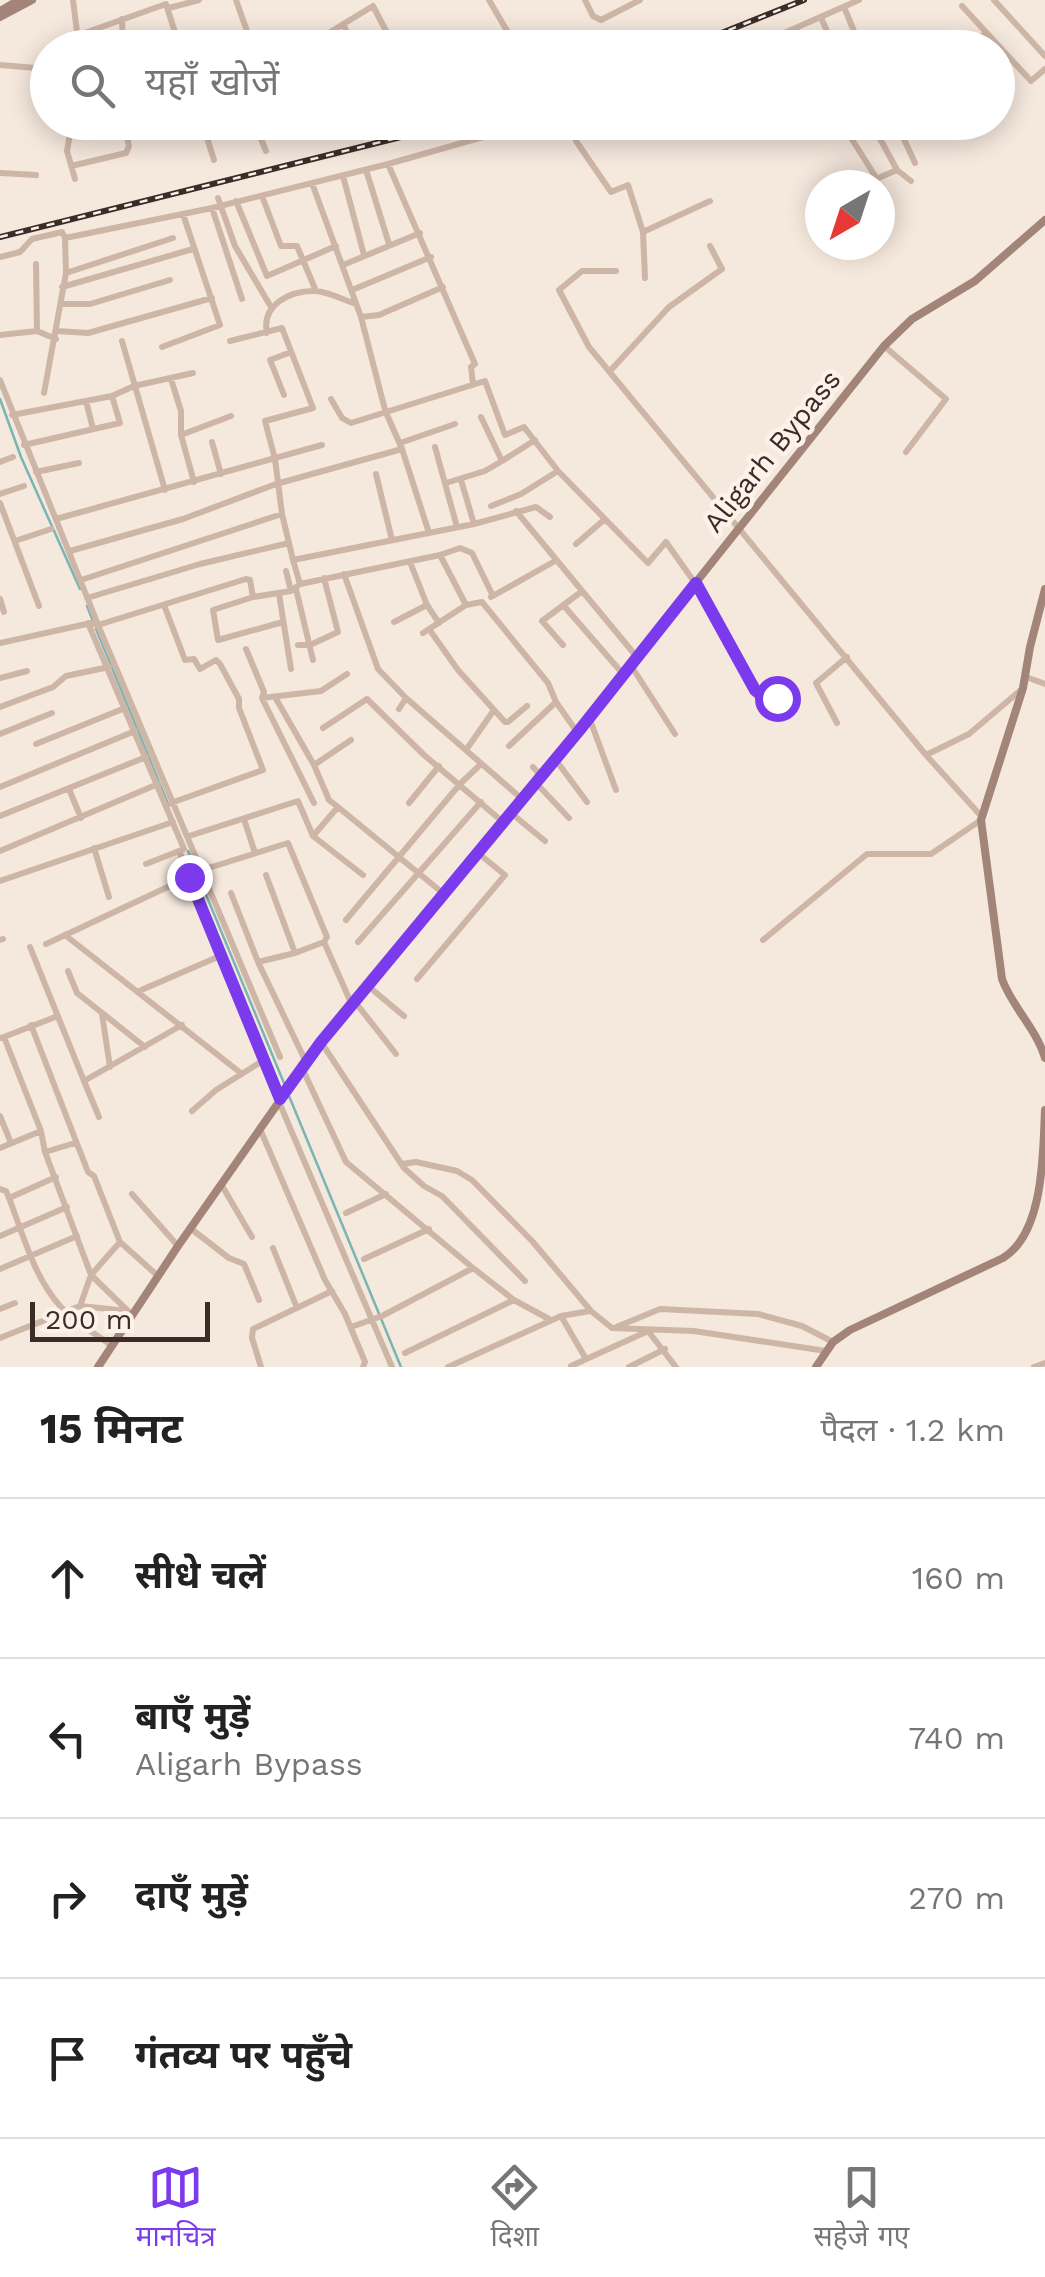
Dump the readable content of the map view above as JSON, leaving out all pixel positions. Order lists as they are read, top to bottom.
{
  "streets": {
    "main road": ["Aligarh Bypass"]
  },
  "scale_bar": "200 m",
  "north": "bottom left",
  "page": {
    "search": "यहाँ खोजें",
    "scale": "200 m",
    "heading": ["15 मिनट", "पैदल · 1.2 km"],
    "list": [
      ["सीधे चलें", "160 m"],
      ["बाएँ मुड़ें", "Aligarh Bypass", "740 m"],
      ["दाएँ मुड़ें", "270 m"],
      "गंतव्य पर पहुँचे"
    ],
    "nav": ["मानचित्र", "दिशा", "सहेजे गए"]
  }
}
